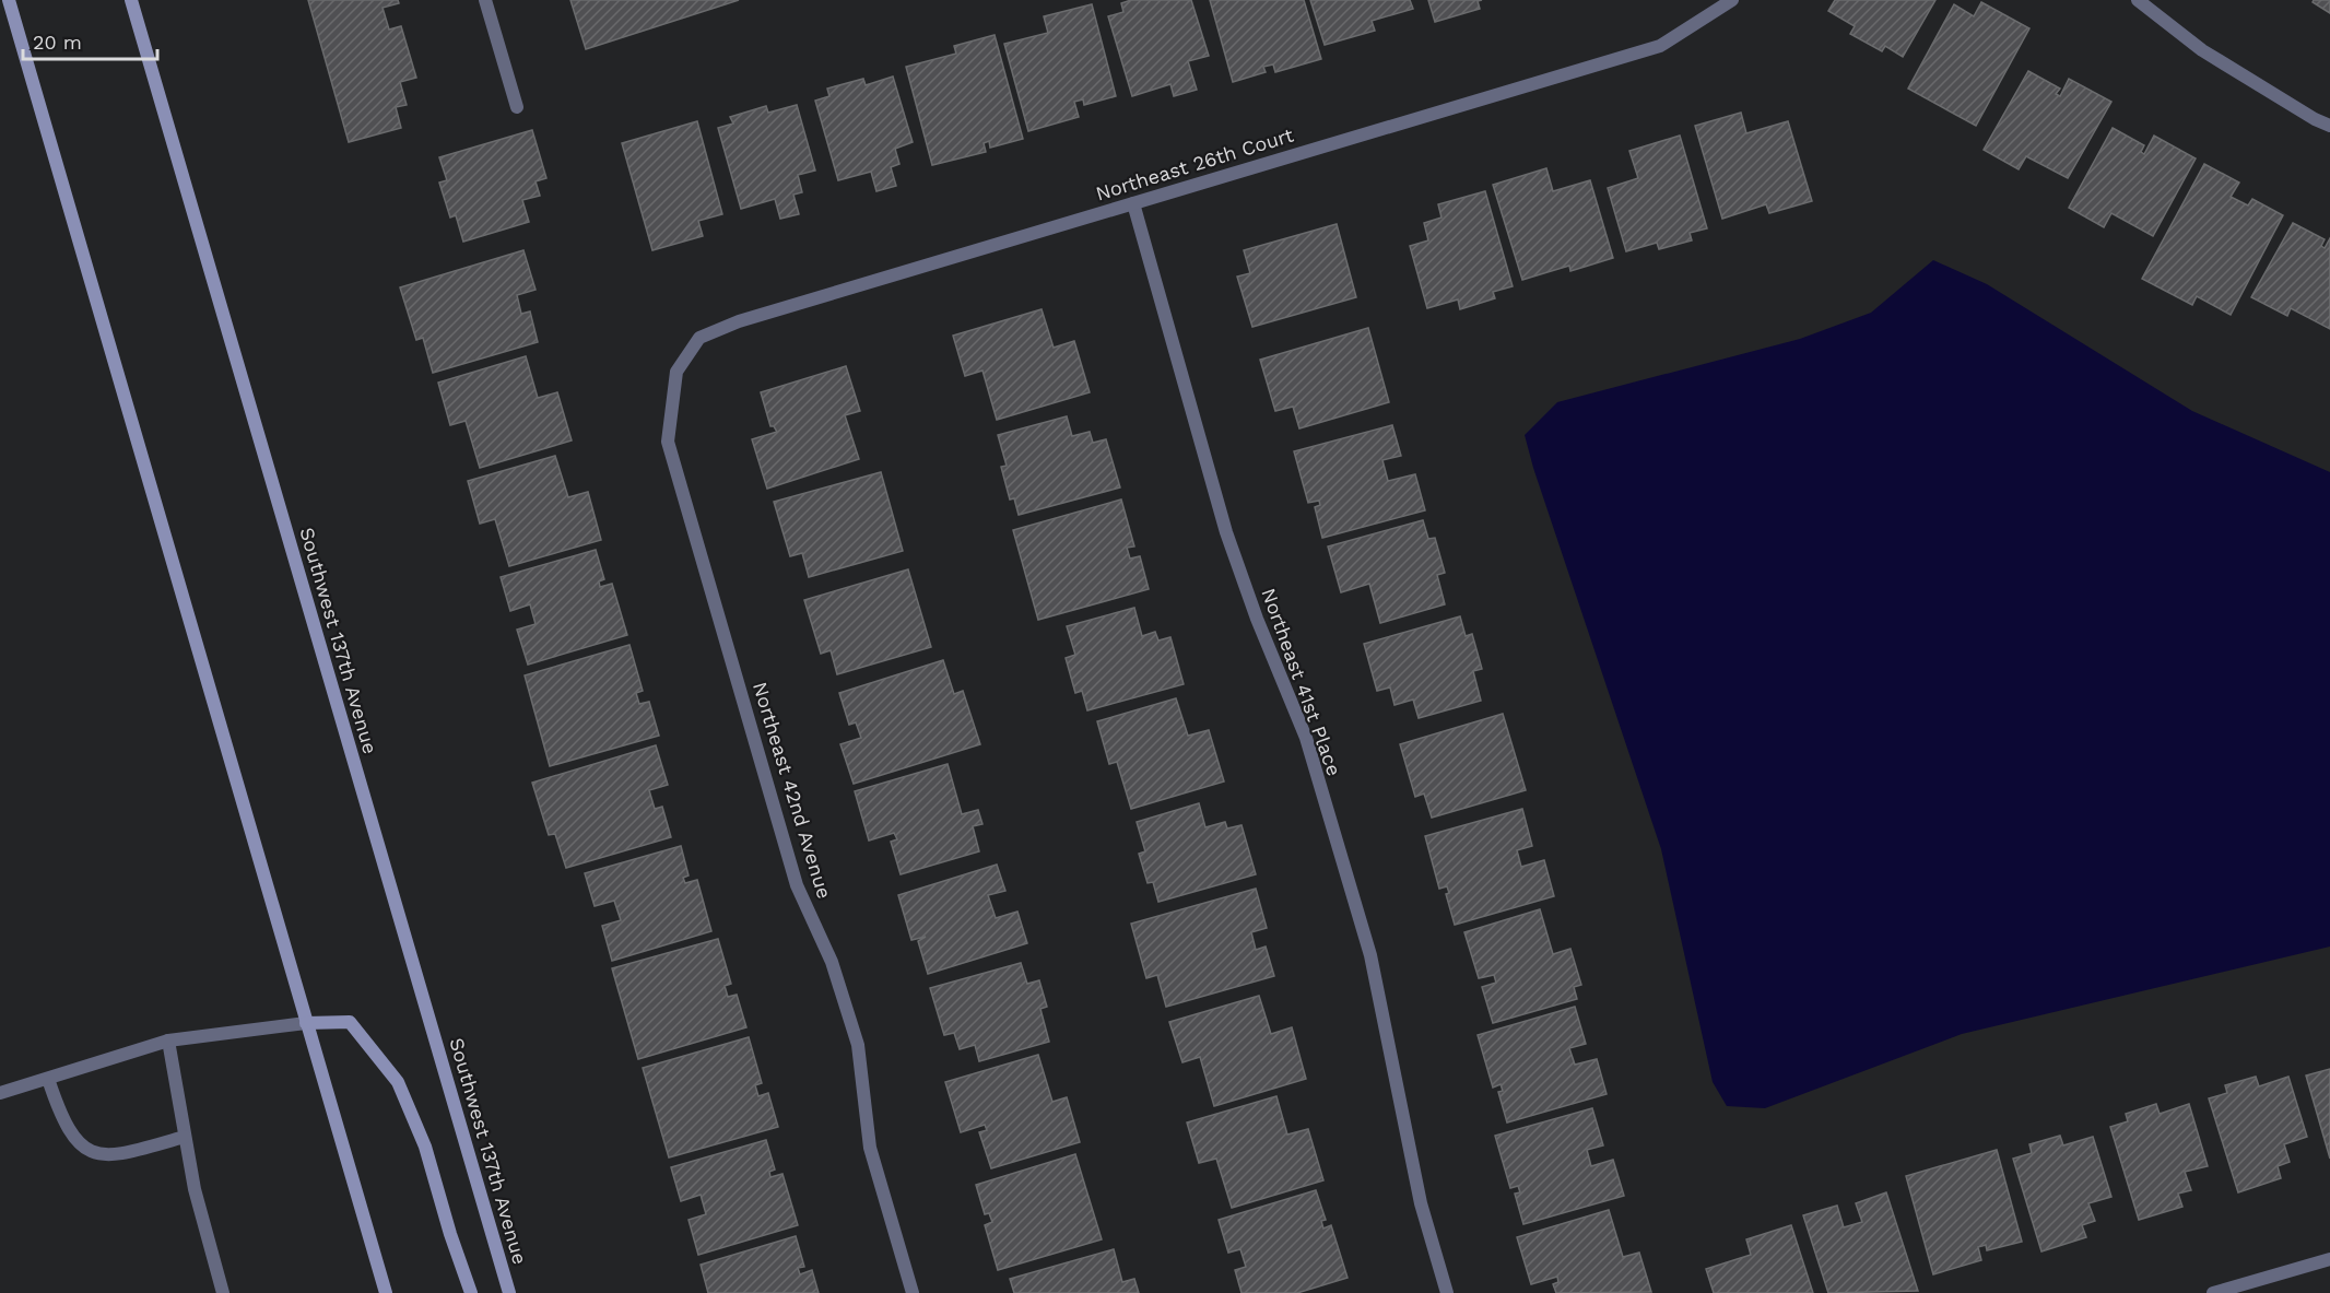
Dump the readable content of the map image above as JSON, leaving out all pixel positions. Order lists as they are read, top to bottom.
{
  "streets": {
    "main road": ["Southwest 137th Avenue"],
    "street": ["Northeast 26th Court", "Northeast 41st Place", "Northeast 42nd Avenue"]
  },
  "crossings": [
    ["Northeast 26th Court", "Northeast 41st Place"],
    ["Northeast 26th Court", "Northeast 42nd Avenue"]
  ],
  "scale_bar": "20 m"
}
